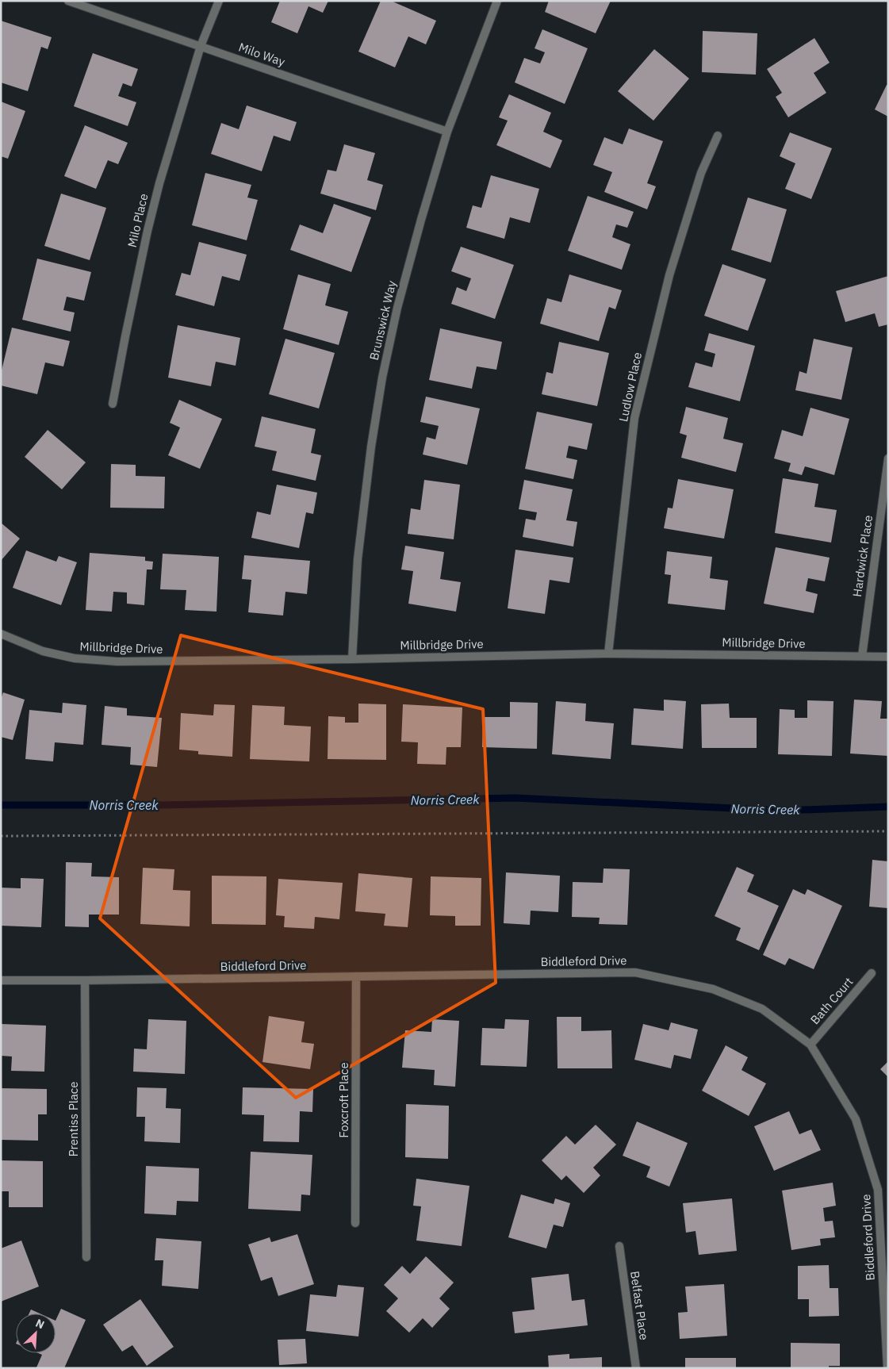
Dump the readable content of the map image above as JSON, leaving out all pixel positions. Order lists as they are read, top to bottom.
{
  "streets": {
    "street": [
      "Milo Way",
      "Milo Place",
      "Brunswick Way",
      "Ludlow Place",
      "Hardwick Place",
      "Millbridge Drive",
      "Biddleford Drive",
      "Bath Court",
      "Foxcroft Place",
      "Prentiss Place",
      "Belfast Place"
    ]
  },
  "crossings": [
    ["Milo Way", "Milo Place"],
    ["Milo Way", "Brunswick Way"],
    ["Brunswick Way", "Millbridge Drive"],
    ["Ludlow Place", "Millbridge Drive"],
    ["Hardwick Place", "Millbridge Drive"],
    ["Biddleford Drive", "Bath Court"],
    ["Biddleford Drive", "Foxcroft Place"],
    ["Biddleford Drive", "Prentiss Place"]
  ],
  "water": ["Norris Creek"],
  "north": "top right"
}
